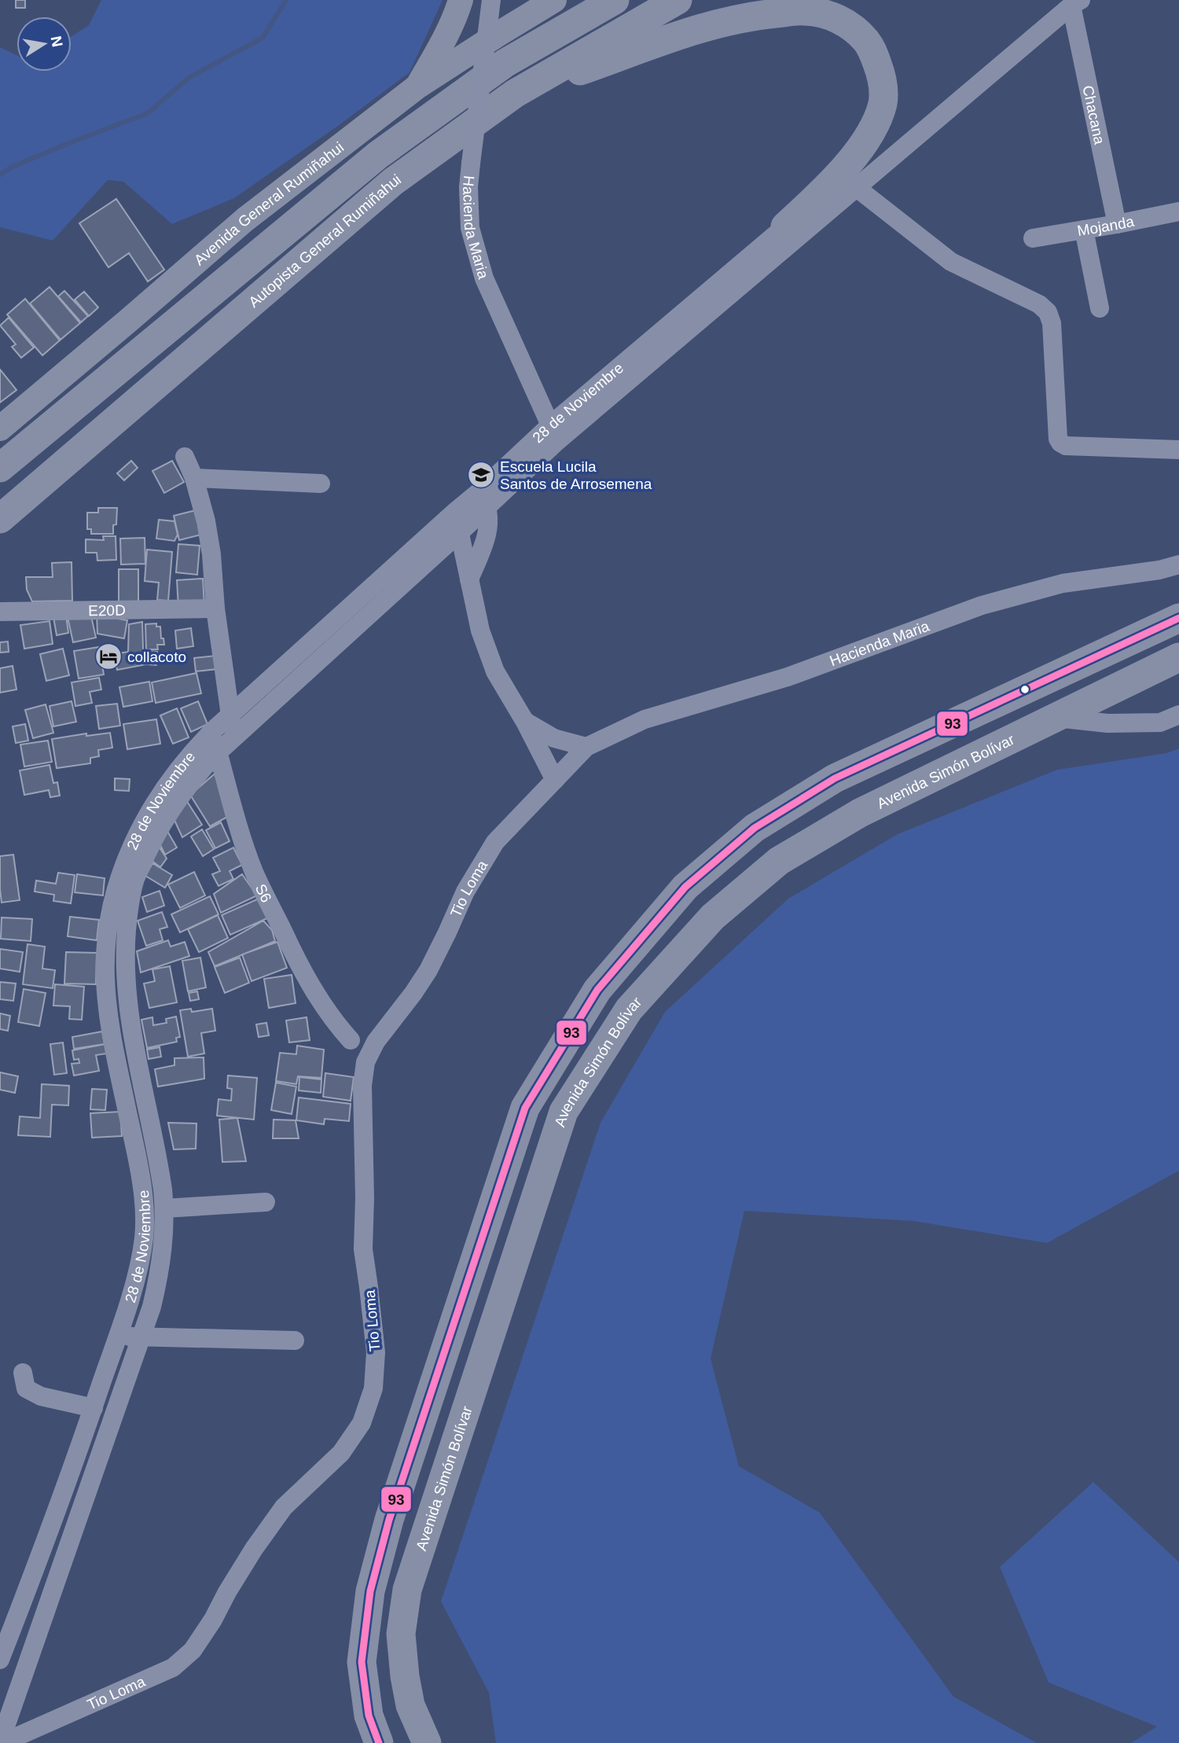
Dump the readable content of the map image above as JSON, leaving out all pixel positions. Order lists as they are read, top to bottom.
{
  "streets": {
    "highway": ["Autopista General Rumiñahui", "Avenida Simón Bolívar"],
    "main road": ["Avenida General Rumiñahui"],
    "street": [
      "Chacana",
      "Mojanda",
      "Hacienda Maria",
      "28 de Noviembre",
      "E20D",
      "Tio Loma",
      "S6"
    ]
  },
  "crossings": [
    ["Chacana", "Mojanda"],
    ["Hacienda Maria", "28 de Noviembre"],
    ["Hacienda Maria", "Tio Loma"],
    ["28 de Noviembre", "S6"]
  ],
  "places": {
    "school or university": ["Escuela Lucila Santos de Arrosemena"],
    "hotel": ["collacoto"]
  },
  "lines": ["transit line 93"],
  "north": "right"
}
